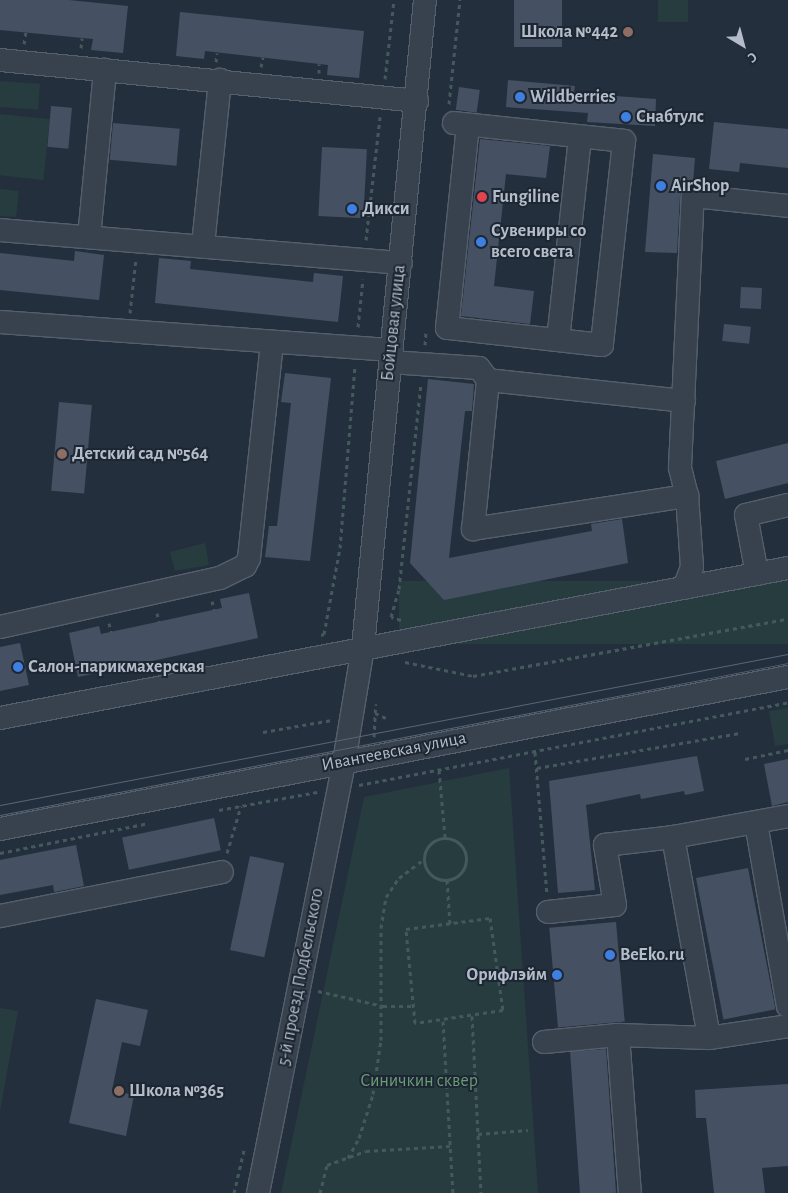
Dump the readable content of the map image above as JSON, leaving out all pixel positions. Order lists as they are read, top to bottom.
{
  "streets": {
    "street": ["Бойцовая улица", "Ивантеевская улица", "5-й проезд Подбельского"]
  },
  "crossings": [
    ["Бойцовая улица", "5-й проезд Подбельского"],
    ["Ивантеевская улица", "5-й проезд Подбельского"]
  ],
  "parks": ["Синичкин сквер"],
  "places": [
    "Школа №442",
    "Wildberries",
    "Снабтулс",
    "AirShop",
    "Fungiline",
    "Дикси",
    "Сувениры со всего света",
    "Детский сад №564",
    "Салон-парикмахерская",
    "BeEko.ru",
    "Орифлэйм",
    "Школа №365"
  ],
  "north": "bottom right"
}
